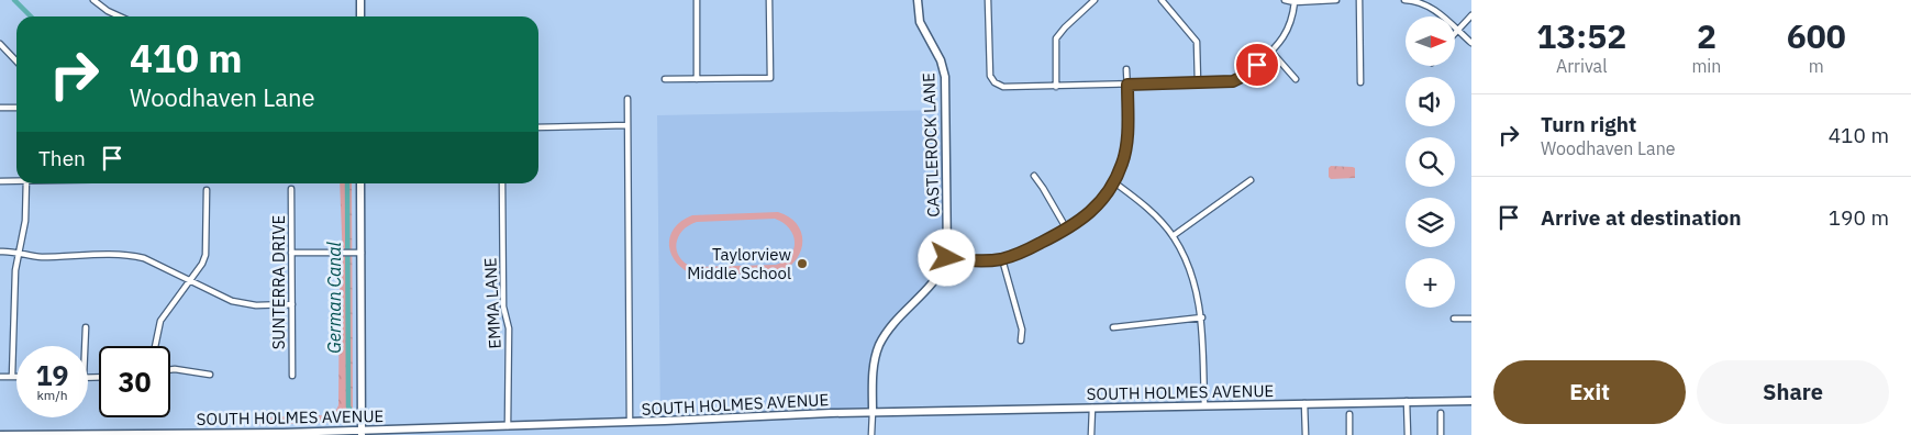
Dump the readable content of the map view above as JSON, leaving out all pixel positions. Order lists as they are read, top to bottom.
{
  "streets": {
    "street": [
      "CASTLEROCK LANE",
      "SUNTERRA DRIVE",
      "EMMA LANE",
      "SOUTH HOLMES AVENUE"
    ]
  },
  "crossings": [
    ["CASTLEROCK LANE", "SOUTH HOLMES AVENUE"],
    ["EMMA LANE", "SOUTH HOLMES AVENUE"]
  ],
  "water": ["German Canal"],
  "places": ["Taylorview Middle School"],
  "north": "right",
  "page": {
    "eta": [
      "13:52",
      "Arrival",
      "2",
      "min",
      "600",
      "m"
    ],
    "map_buttons": "+",
    "turn": ["410 m", "Woodhaven Lane"],
    "list": [
      {
        "name": "Turn right",
        "note": "Woodhaven Lane",
        "value": "410 m"
      },
      {
        "name": "Arrive at destination",
        "value": "190 m"
      }
    ],
    "then": "Then",
    "speed": "19 km/h",
    "limit": "30",
    "buttons": ["Exit", "Share"]
  }
}
